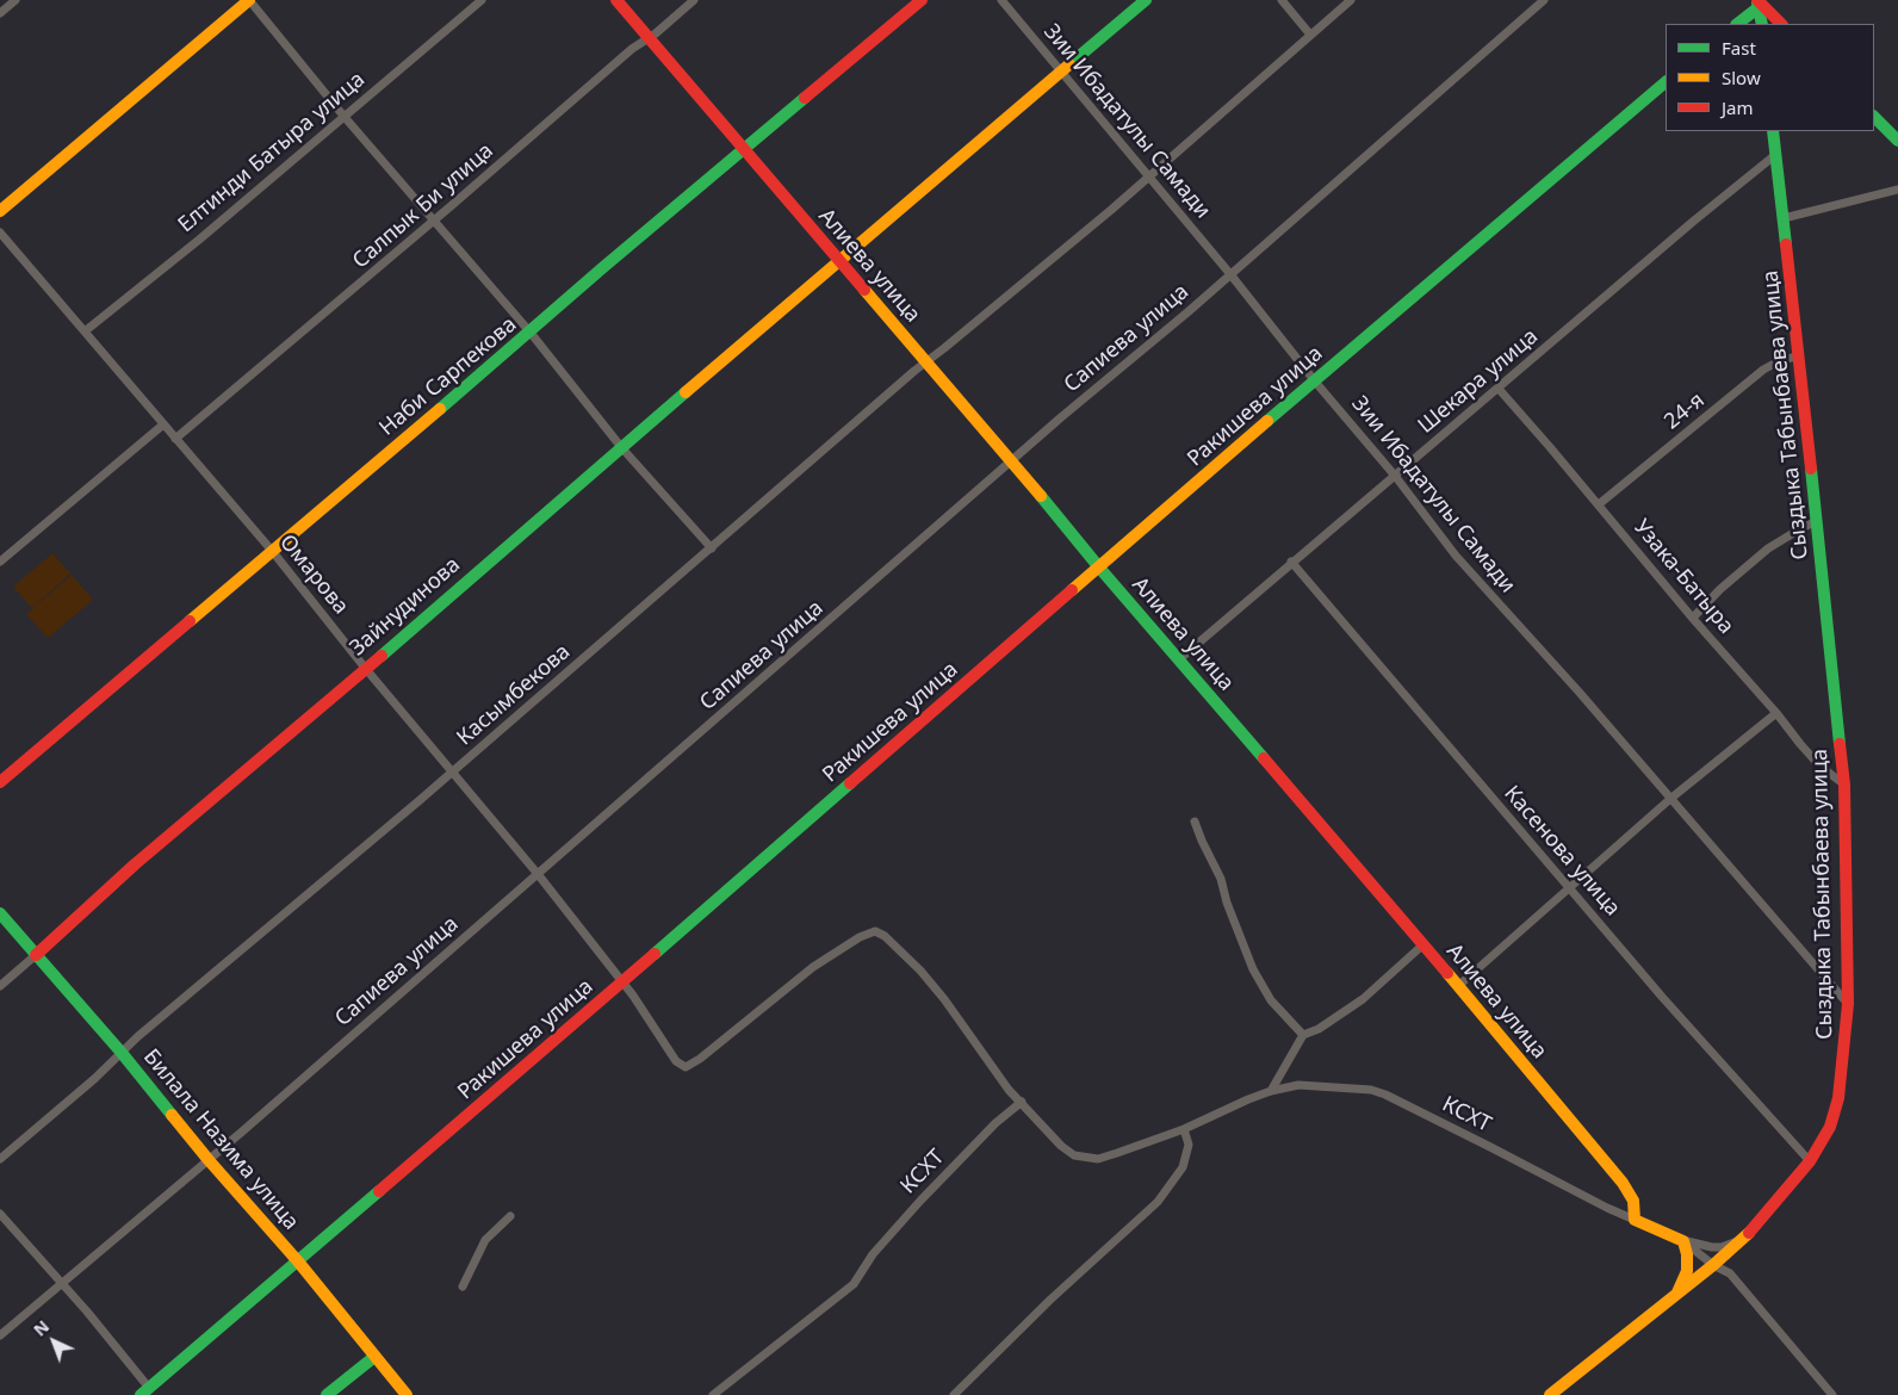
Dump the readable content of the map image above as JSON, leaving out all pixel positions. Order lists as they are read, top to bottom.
{
  "streets": {
    "street": [
      "Зии Ибадатулы Самади",
      "Елтинди Батыра улица",
      "Салпык Би улица",
      "Алиева улица",
      "Сапиева улица",
      "Наби Сарпекова",
      "Шекара улица",
      "Ракишева улица",
      "24-я",
      "Сыздыка Табынбаева улица",
      "Омарова",
      "Узака-Батыра",
      "Зайнудинова",
      "Касымбекова",
      "Касенова улица",
      "КСХТ",
      "Билала Назима улица"
    ]
  },
  "crossings": [
    ["Зии Ибадатулы Самади", "Сапиева улица"],
    ["Зии Ибадатулы Самади", "Шекара улица"],
    ["Зии Ибадатулы Самади", "Ракишева улица"],
    ["Зии Ибадатулы Самади", "Сыздыка Табынбаева улица"],
    ["Зии Ибадатулы Самади", "Зайнудинова"],
    ["Зии Ибадатулы Самади", "Касымбекова"],
    ["Елтинди Батыра улица", "Омарова"],
    ["Салпык Би улица", "Алиева улица"],
    ["Салпык Би улица", "Омарова"],
    ["Алиева улица", "Сапиева улица"],
    ["Алиева улица", "Наби Сарпекова"],
    ["Алиева улица", "Шекара улица"],
    ["Алиева улица", "Ракишева улица"],
    ["Алиева улица", "Зайнудинова"],
    ["Алиева улица", "Касымбекова"],
    ["Алиева улица", "КСХТ"],
    ["Сапиева улица", "Омарова"],
    ["Сапиева улица", "Билала Назима улица"],
    ["Наби Сарпекова", "Омарова"],
    ["Шекара улица", "Сыздыка Табынбаева улица"],
    ["Шекара улица", "Узака-Батыра"],
    ["Шекара улица", "Касенова улица"],
    ["Ракишева улица", "Омарова"],
    ["Ракишева улица", "Билала Назима улица"],
    ["24-я", "Сыздыка Табынбаева улица"],
    ["24-я", "Узака-Батыра"],
    ["Сыздыка Табынбаева улица", "Узака-Батыра"],
    ["Сыздыка Табынбаева улица", "Касенова улица"],
    ["Омарова", "Зайнудинова"],
    ["Омарова", "Касымбекова"],
    ["Омарова", "КСХТ"],
    ["Зайнудинова", "Билала Назима улица"],
    ["Касымбекова", "Билала Назима улица"]
  ],
  "legend": ["Fast", "Slow", "Jam"],
  "north": "top left"
}
